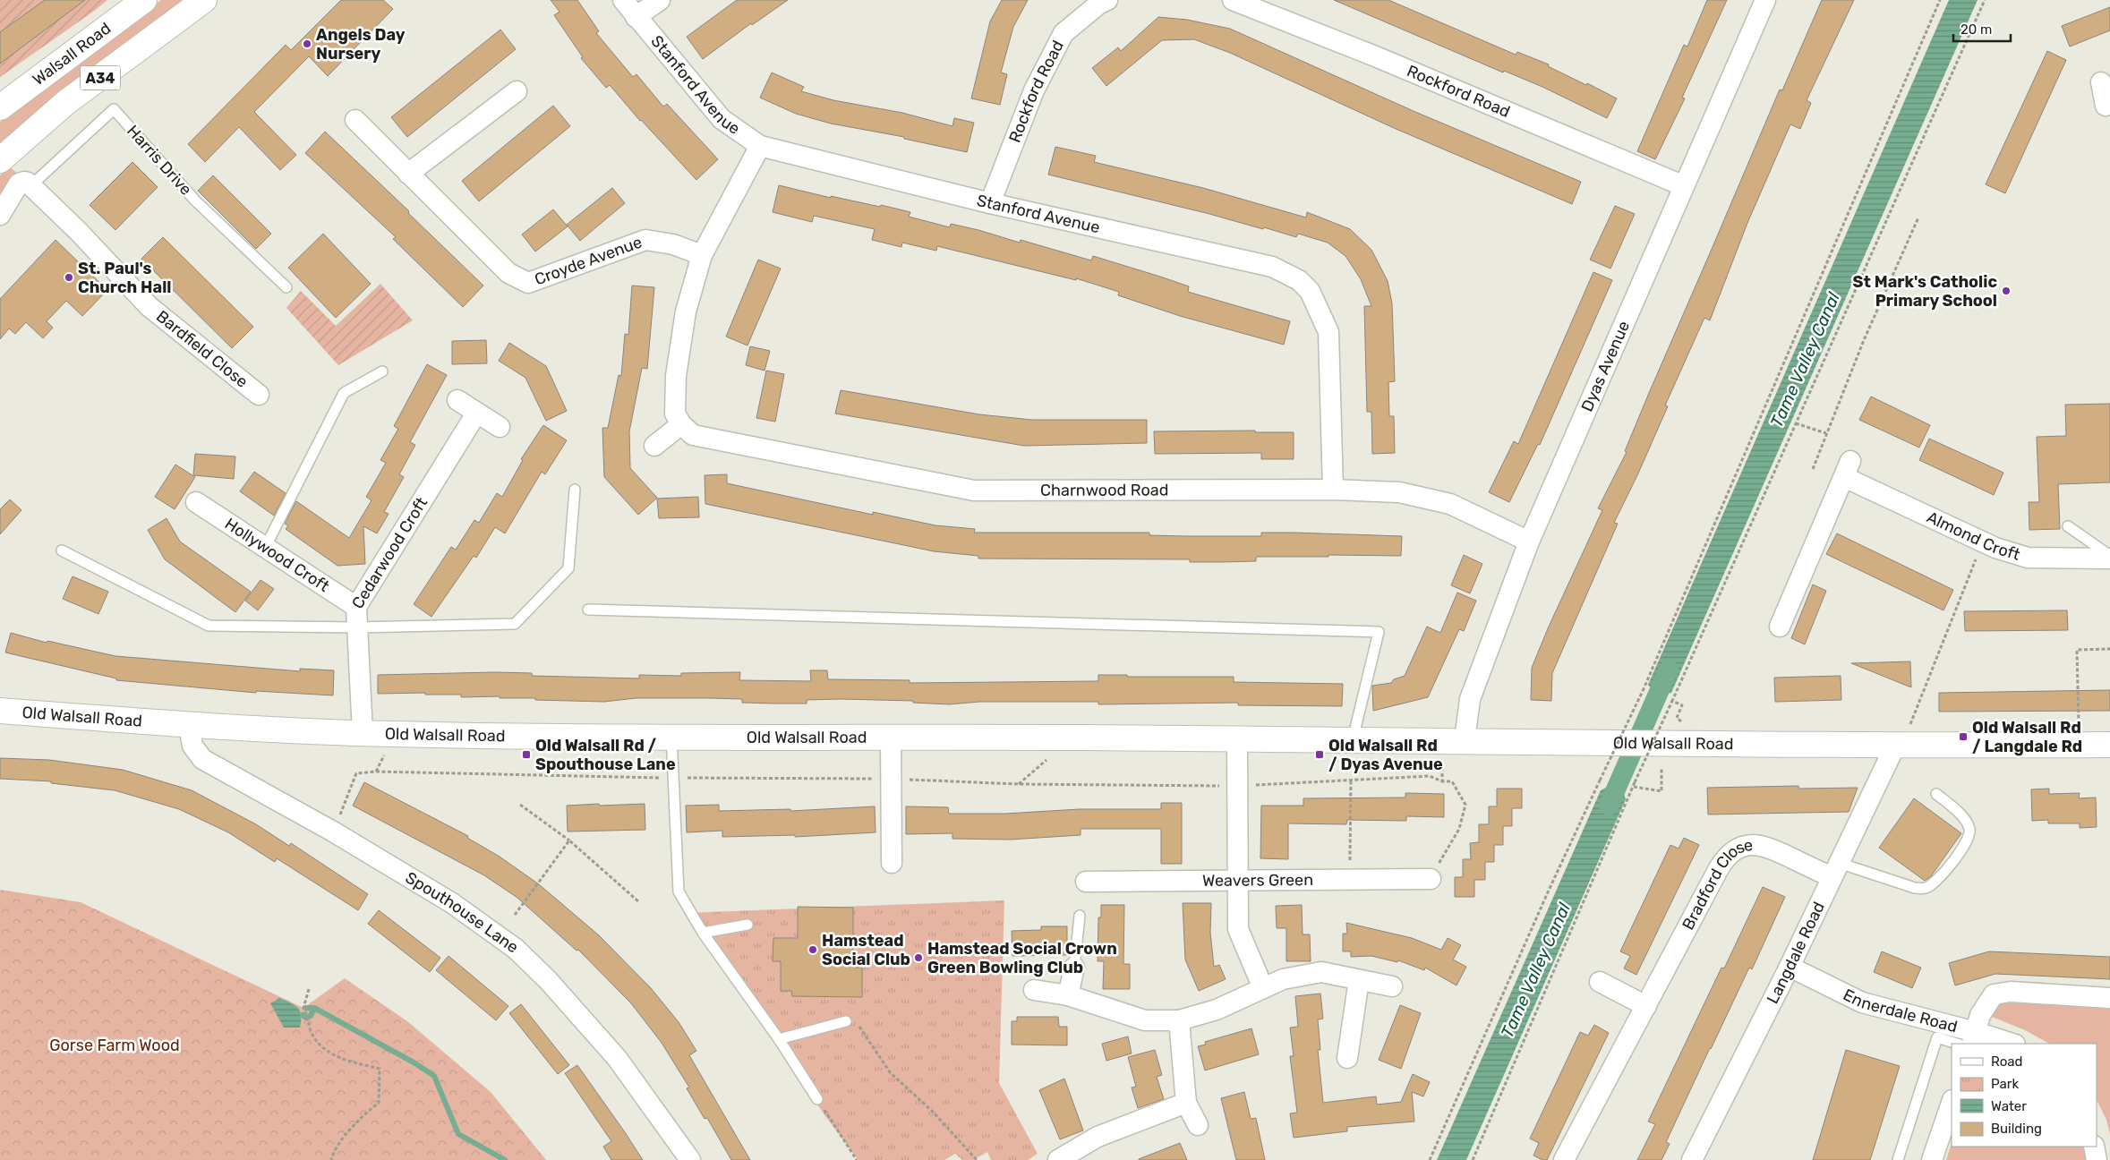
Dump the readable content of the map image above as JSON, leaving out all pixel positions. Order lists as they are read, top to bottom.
{
  "streets": {
    "main road": ["Walsall Road", "A34", "Old Walsall Road"],
    "street": [
      "Stanford Avenue",
      "Rockford Road",
      "Croyde Avenue",
      "Bardfield Close",
      "Dyas Avenue",
      "Charnwood Road",
      "Almond Croft",
      "Cedarwood Croft",
      "Hollywood Croft",
      "Weavers Green",
      "Bradford Close",
      "Spouthouse Lane",
      "Langdale Road",
      "Ennerdale Road"
    ],
    "lane": ["Harris Drive"]
  },
  "crossings": [
    ["Stanford Avenue", "Rockford Road"],
    ["Stanford Avenue", "Charnwood Road"],
    ["Rockford Road", "Dyas Avenue"],
    ["Harris Drive", "Bardfield Close"],
    ["Dyas Avenue", "Charnwood Road"],
    ["Dyas Avenue", "Old Walsall Road"],
    ["Cedarwood Croft", "Hollywood Croft"],
    ["Cedarwood Croft", "Old Walsall Road"],
    ["Old Walsall Road", "Spouthouse Lane"],
    ["Old Walsall Road", "Langdale Road"],
    ["Bradford Close", "Langdale Road"],
    ["Langdale Road", "Ennerdale Road"]
  ],
  "water": ["Tame Valley Canal"],
  "parks": ["Gorse Farm Wood"],
  "places": {
    "other": [
      "Angels Day Nursery",
      "St. Paul's Church Hall",
      "St Mark's Catholic Primary School",
      "Hamstead Social Club",
      "Hamstead Social Crown Green Bowling Club"
    ],
    "transit": ["Old Walsall Rd / Langdale Rd", "Old Walsall Rd / Spouthouse Lane", "Old Walsall Rd / Dyas Avenue"]
  },
  "legend": [
    "Road",
    "Park",
    "Water",
    "Building"
  ],
  "scale_bar": "20 m"
}
